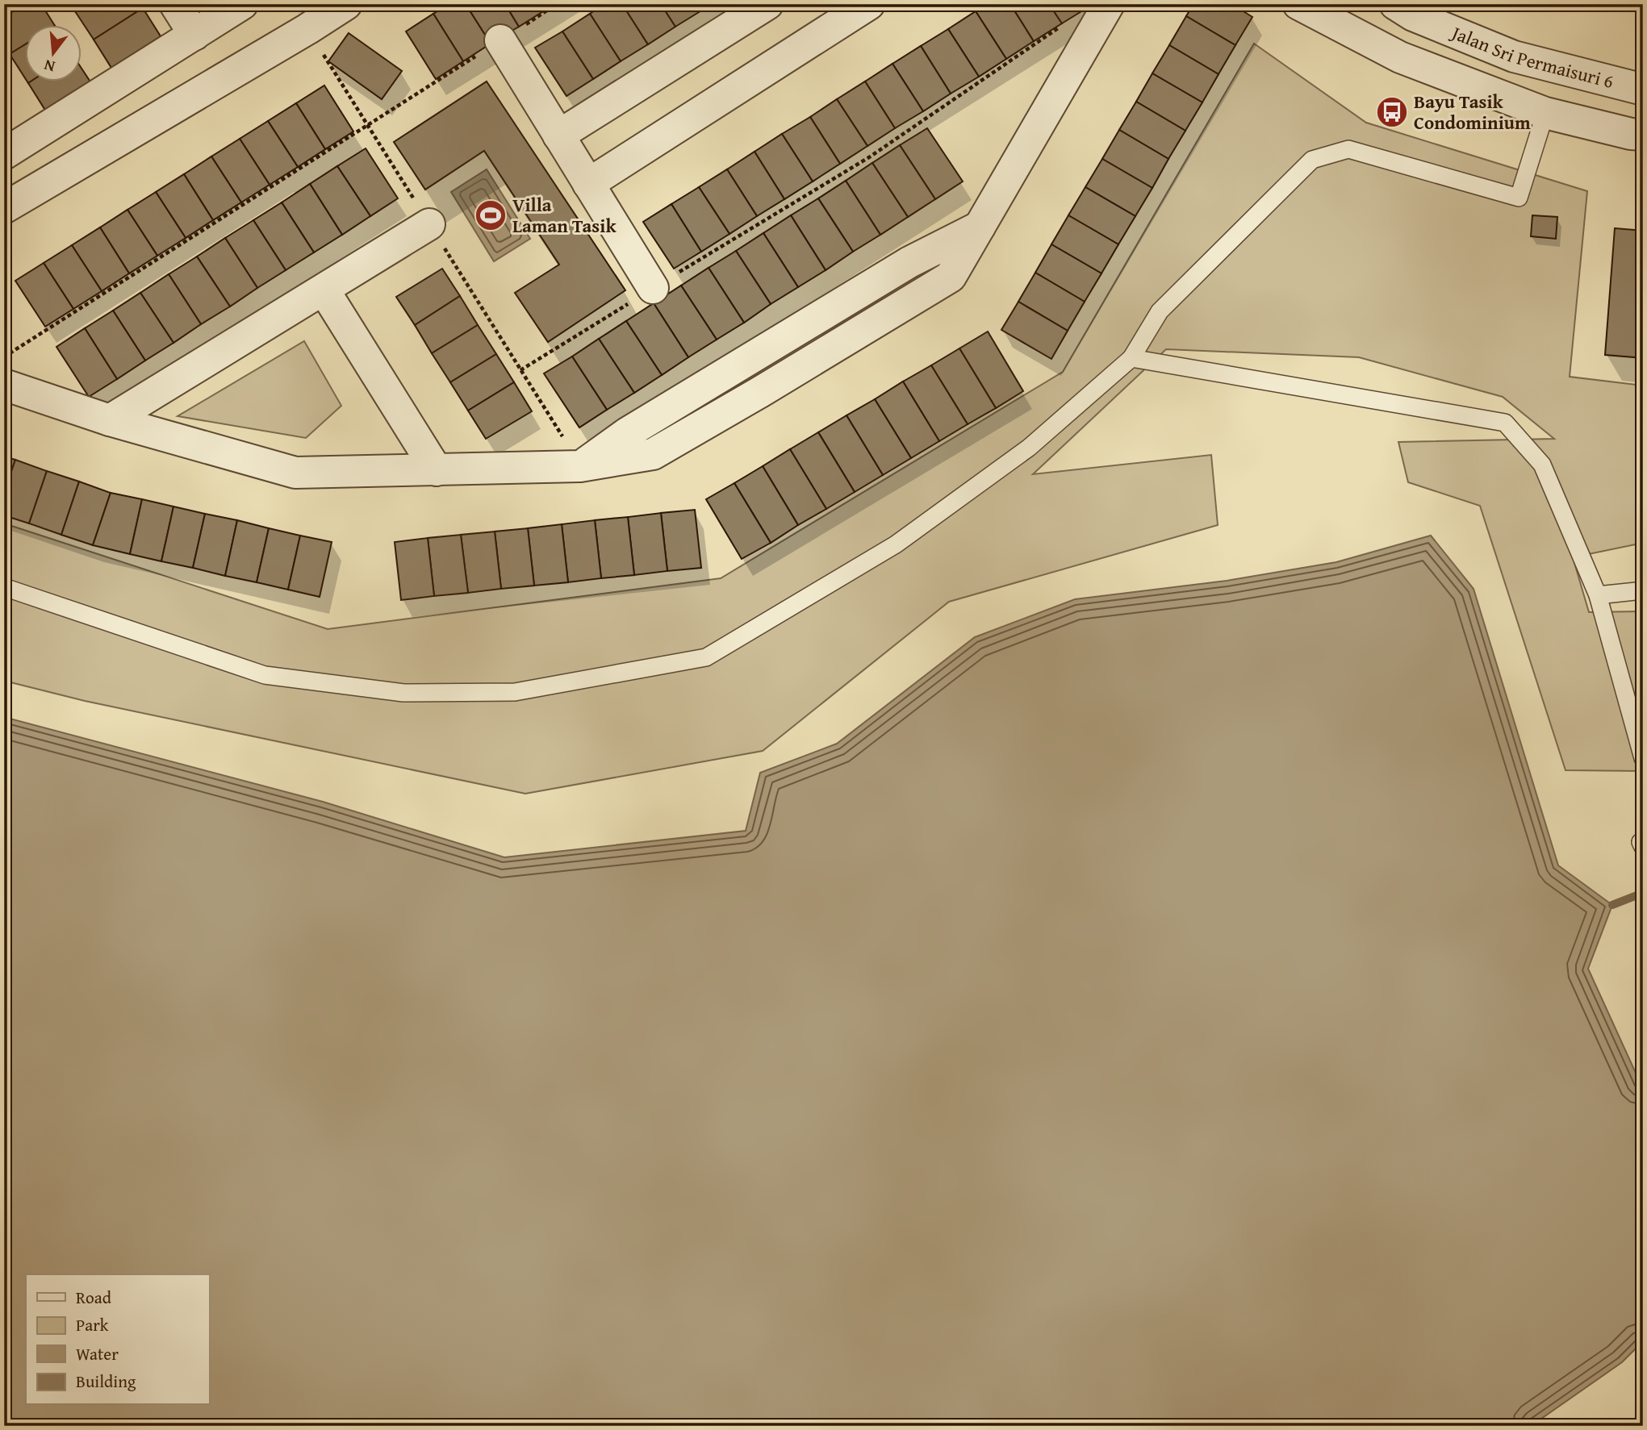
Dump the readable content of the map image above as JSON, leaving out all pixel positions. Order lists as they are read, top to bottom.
{
  "streets": {
    "street": ["Jalan Sri Permaisuri 6"]
  },
  "places": {
    "bus stop": ["Bayu Tasik Condominium"],
    "sports": ["Villa Laman Tasik"]
  },
  "legend": [
    "Road",
    "Park",
    "Water",
    "Building"
  ],
  "north": "bottom"
}
